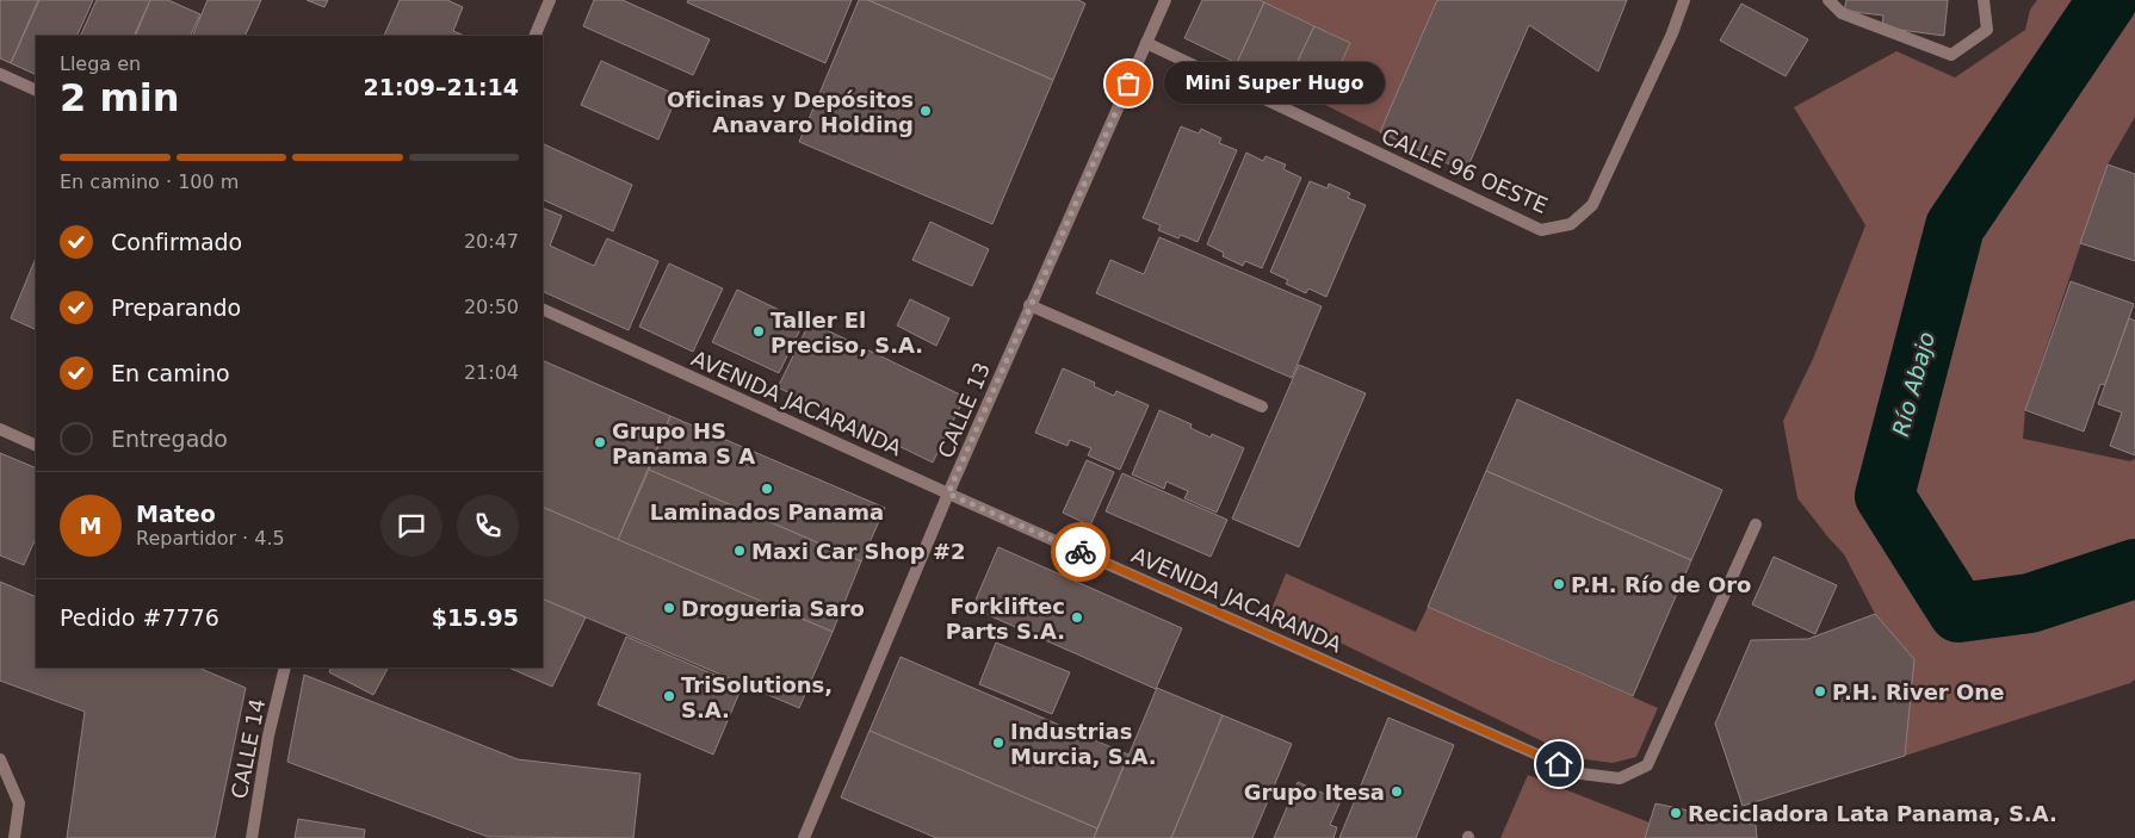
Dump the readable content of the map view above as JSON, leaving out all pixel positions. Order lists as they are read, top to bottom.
{
  "streets": {
    "street": [
      "CALLE 96 OESTE",
      "AVENIDA JACARANDA",
      "CALLE 13",
      "CALLE 14"
    ]
  },
  "crossings": [
    ["CALLE 96 OESTE", "CALLE 13"],
    ["AVENIDA JACARANDA", "CALLE 13"]
  ],
  "water": ["Río Abajo"],
  "places": [
    "Mini Super Hugo",
    "Oficinas y Depósitos Anavaro Holding",
    "Taller El Preciso, S.A.",
    "Grupo HS Panama S A",
    "Laminados Panama",
    "Maxi Car Shop #2",
    "P.H. Río de Oro",
    "Drogueria Saro",
    "Forkliftec Parts S.A.",
    "P.H. River One",
    "TriSolutions, S.A.",
    "Industrias Murcia, S.A.",
    "Grupo Itesa",
    "Recicladora Lata Panama, S.A."
  ],
  "page": {
    "heading": ["2 min", "Llega en", "21:09–21:14"],
    "panel": [
      "Mateo",
      "Repartidor · 4.5",
      "Pedido #7776",
      "$15.95"
    ],
    "bubble": "Mini Super Hugo",
    "bar": "En camino · 100 m",
    "list": [
      ["Confirmado", "20:47"],
      ["Preparando", "20:50"],
      ["En camino", "21:04"],
      "Entregado"
    ],
    "round": "M"
  }
}
